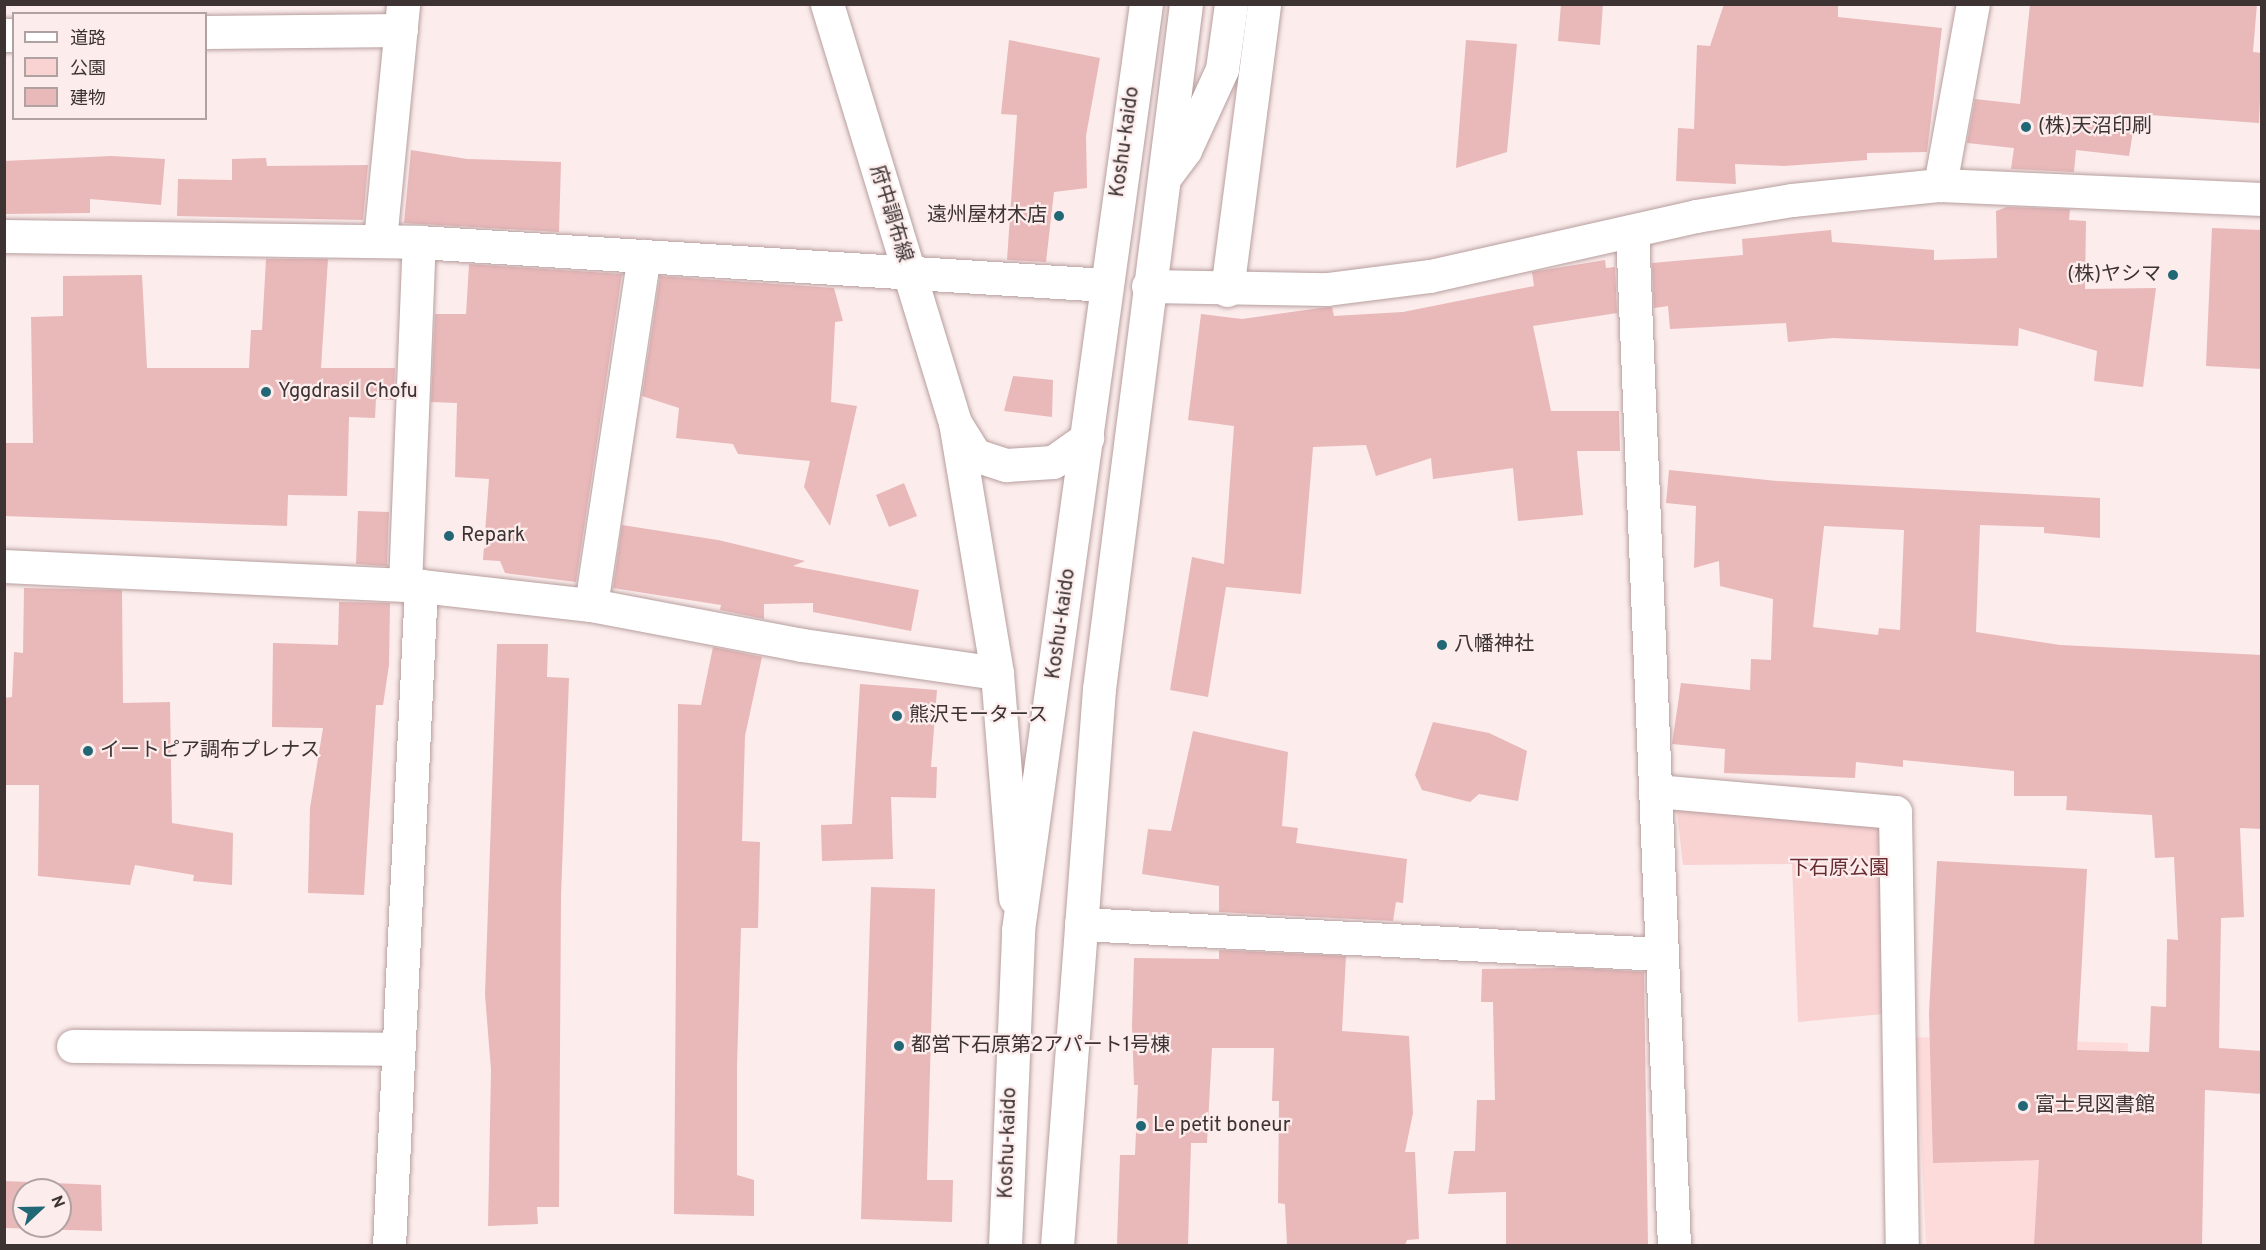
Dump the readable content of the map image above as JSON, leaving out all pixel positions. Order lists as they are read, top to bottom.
{
  "streets": {
    "main road": ["Koshu-kaido", "府中調布線"]
  },
  "parks": ["下石原公園"],
  "places": [
    "(株)天沼印刷",
    "遠州屋材木店",
    "(株)ヤシマ",
    "Yggdrasil Chofu",
    "Repark",
    "八幡神社",
    "熊沢モータース",
    "イートピア調布プレナス",
    "都営下石原第2アパート1号棟",
    "富士見図書館",
    "Le petit boneur"
  ],
  "legend": ["道路", "公園", "建物"],
  "north": "right"
}
